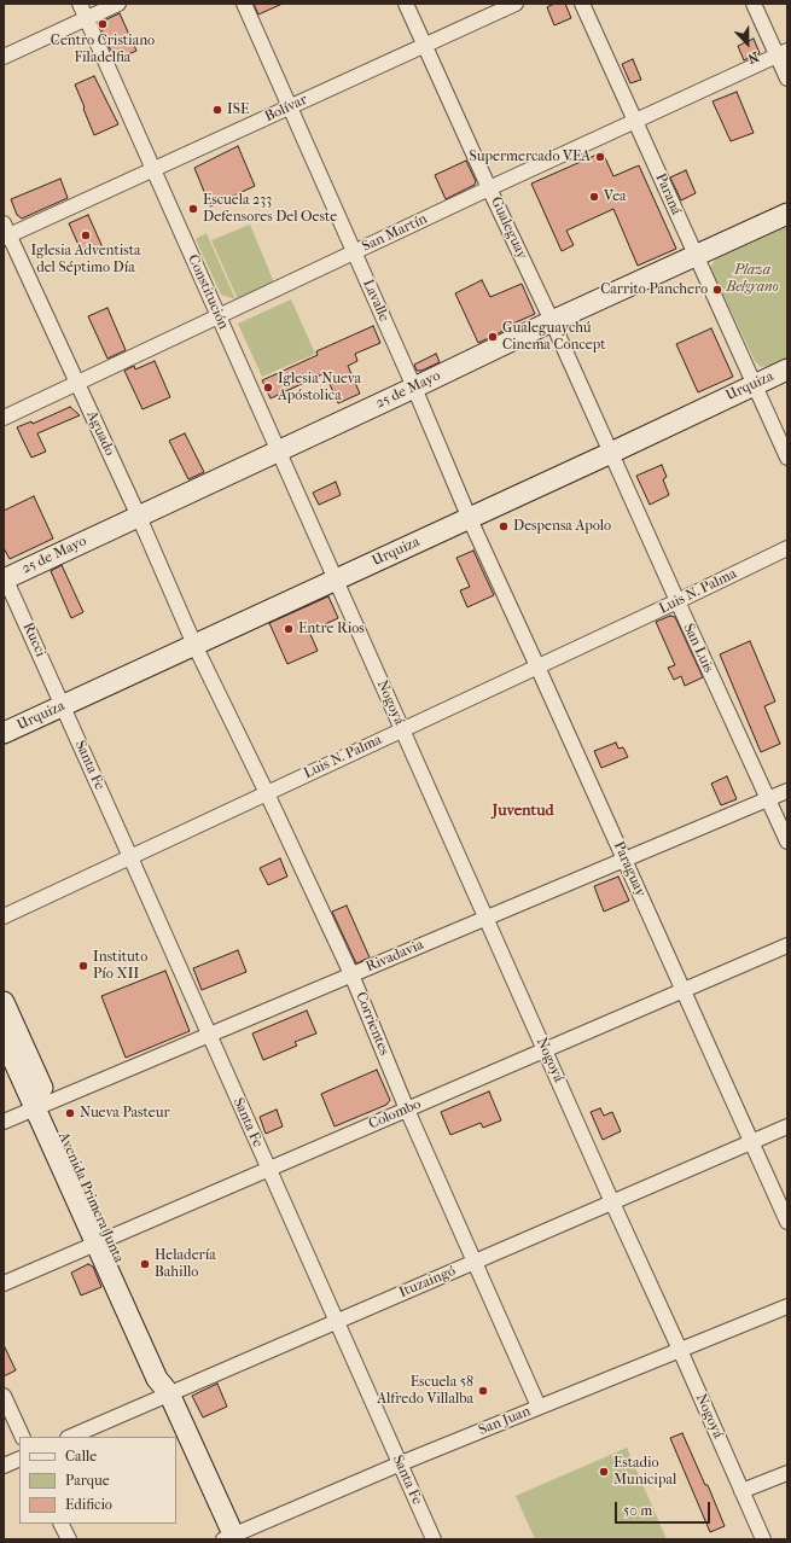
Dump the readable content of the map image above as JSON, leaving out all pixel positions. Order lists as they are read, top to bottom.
{
  "streets": {
    "street": [
      "Bolívar",
      "Paraná",
      "Gualeguay",
      "San Martín",
      "Constitución",
      "Lavalle",
      "Urquiza",
      "25 de Mayo",
      "Aguado",
      "Luis N. Palma",
      "Rucci",
      "San Luis",
      "Nogoyá",
      "Santa Fe",
      "Paraguay",
      "Rivadavia",
      "Corrientes",
      "Colombo",
      "Avenida Primera Junta",
      "Ituzaingó",
      "San Juan"
    ]
  },
  "crossings": [
    ["Bolívar", "Gualeguay"],
    ["Bolívar", "Constitución"],
    ["Bolívar", "Lavalle"],
    ["Bolívar", "Aguado"],
    ["Paraná", "San Martín"],
    ["Paraná", "Urquiza"],
    ["Paraná", "25 de Mayo"],
    ["Gualeguay", "San Martín"],
    ["Gualeguay", "Urquiza"],
    ["Gualeguay", "25 de Mayo"],
    ["Gualeguay", "San Luis"],
    ["San Martín", "Constitución"],
    ["San Martín", "Lavalle"],
    ["San Martín", "Aguado"],
    ["Constitución", "Urquiza"],
    ["Constitución", "25 de Mayo"],
    ["Constitución", "Nogoyá"],
    ["Lavalle", "Urquiza"],
    ["Lavalle", "25 de Mayo"],
    ["Lavalle", "Paraguay"],
    ["Urquiza", "Aguado"],
    ["Urquiza", "Rucci"],
    ["Urquiza", "San Luis"],
    ["Urquiza", "Nogoyá"],
    ["Urquiza", "Santa Fe"],
    ["Urquiza", "Paraguay"],
    ["Urquiza", "Corrientes"],
    ["25 de Mayo", "Aguado"],
    ["25 de Mayo", "Rucci"],
    ["Aguado", "Corrientes"],
    ["Luis N. Palma", "San Luis"],
    ["Luis N. Palma", "Nogoyá"],
    ["Luis N. Palma", "Santa Fe"],
    ["Luis N. Palma", "Paraguay"],
    ["Luis N. Palma", "Corrientes"],
    ["Rucci", "Santa Fe"],
    ["San Luis", "Rivadavia"],
    ["Nogoyá", "Rivadavia"],
    ["Nogoyá", "Colombo"],
    ["Nogoyá", "Ituzaingó"],
    ["Nogoyá", "San Juan"],
    ["Santa Fe", "Rivadavia"],
    ["Santa Fe", "Colombo"],
    ["Santa Fe", "Ituzaingó"],
    ["Santa Fe", "San Juan"],
    ["Paraguay", "Rivadavia"],
    ["Paraguay", "Colombo"],
    ["Paraguay", "Ituzaingó"],
    ["Rivadavia", "Corrientes"],
    ["Rivadavia", "Avenida Primera Junta"],
    ["Corrientes", "Colombo"],
    ["Corrientes", "Ituzaingó"],
    ["Corrientes", "San Juan"],
    ["Colombo", "Avenida Primera Junta"],
    ["Avenida Primera Junta", "Ituzaingó"],
    ["Avenida Primera Junta", "San Juan"]
  ],
  "districts": ["Juventud"],
  "parks": ["Plaza Belgrano"],
  "places": [
    "Centro Cristiano Filadelfia",
    "ISE",
    "Supermercado VEA",
    "Vea",
    "Escuela 233 Defensores Del Oeste",
    "Iglesia Adventista del Séptimo Día",
    "Carrito Panchero",
    "Gualeguaychú Cinema Concept",
    "Iglesia Nueva Apóstolica",
    "Despensa Apolo",
    "Entre Rios",
    "Instituto Pío XII",
    "Nueva Pasteur",
    "Heladería Bahillo",
    "Escuela 58 Alfredo Villalba",
    "Estadio Municipal"
  ],
  "legend": ["Calle", "Parque", "Edificio"],
  "scale_bar": "50 m",
  "north": "bottom"
}
